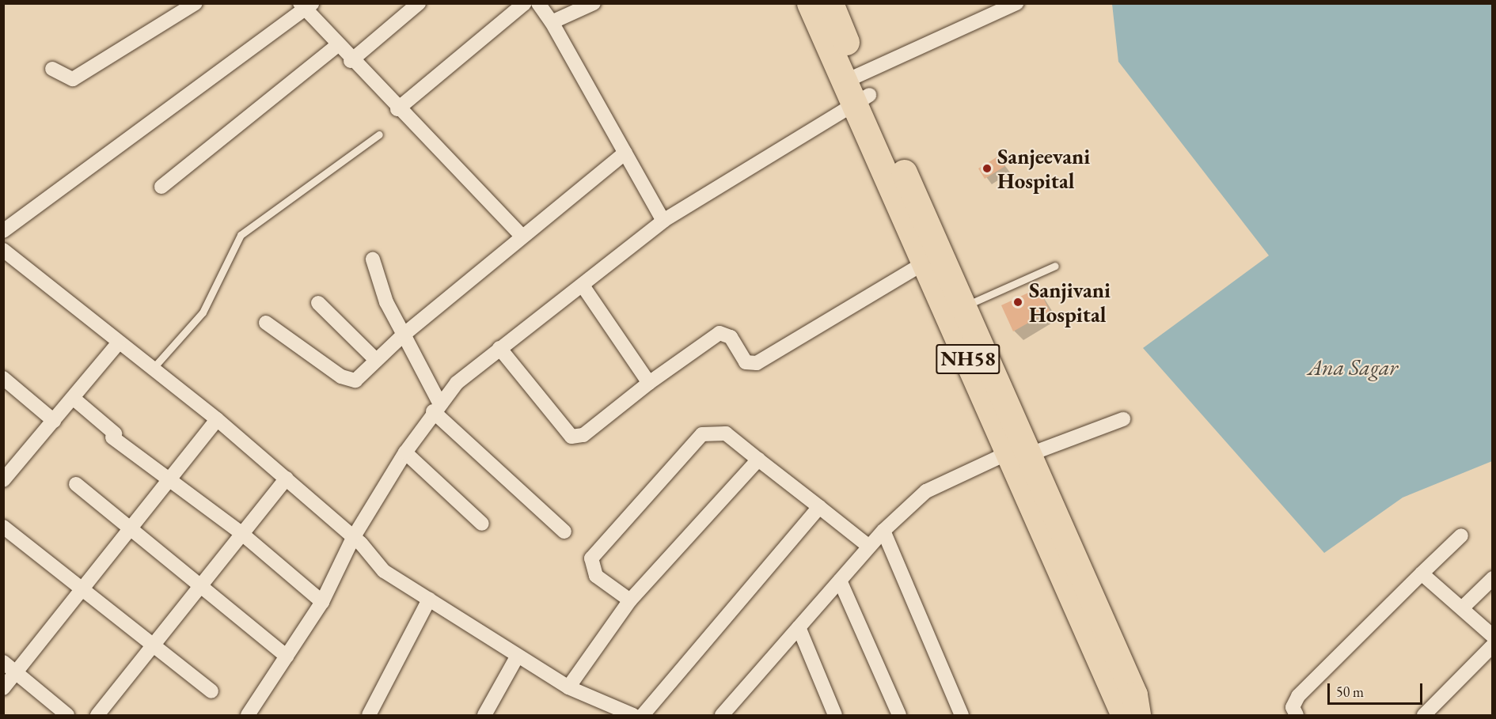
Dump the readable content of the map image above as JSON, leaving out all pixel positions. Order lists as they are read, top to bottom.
{
  "streets": {
    "highway": ["NH58"]
  },
  "water": ["Ana Sagar"],
  "places": ["Sanjeevani Hospital", "Sanjivani Hospital"],
  "scale_bar": "50 m"
}
